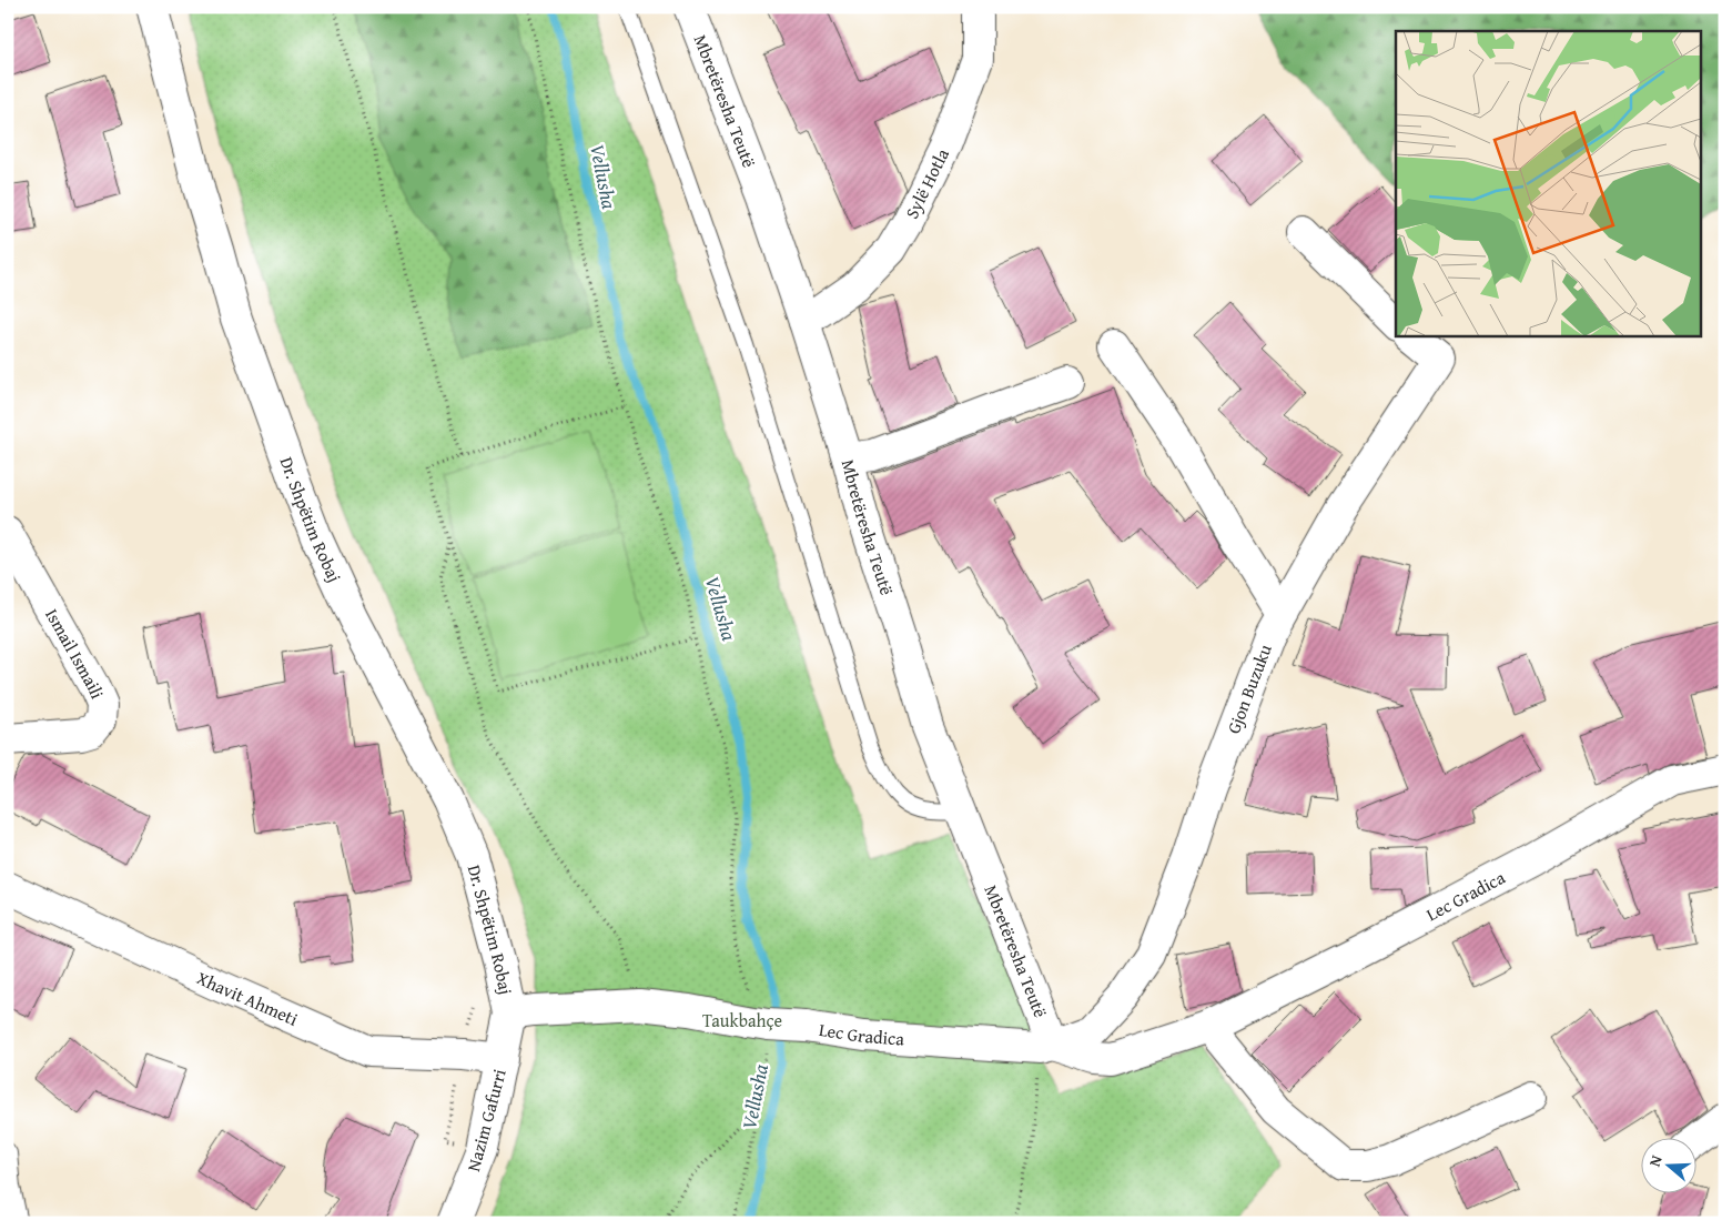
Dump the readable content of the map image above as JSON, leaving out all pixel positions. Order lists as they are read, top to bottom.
{
  "streets": {
    "street": [
      "Mbretëresha Teutë",
      "Sylë Hotla",
      "Dr. Shpëtim Robaj",
      "Ismail Ismaili",
      "Gjon Buzuku",
      "Lec Gradica",
      "Xhavit Ahmeti",
      "Nazim Gafurri"
    ]
  },
  "crossings": [
    ["Mbretëresha Teutë", "Sylë Hotla"],
    ["Mbretëresha Teutë", "Gjon Buzuku"],
    ["Mbretëresha Teutë", "Lec Gradica"],
    ["Dr. Shpëtim Robaj", "Lec Gradica"],
    ["Dr. Shpëtim Robaj", "Nazim Gafurri"],
    ["Gjon Buzuku", "Lec Gradica"],
    ["Lec Gradica", "Nazim Gafurri"],
    ["Xhavit Ahmeti", "Nazim Gafurri"]
  ],
  "water": ["Vellusha"],
  "parks": ["Taukbahçe"],
  "north": "left"
}
